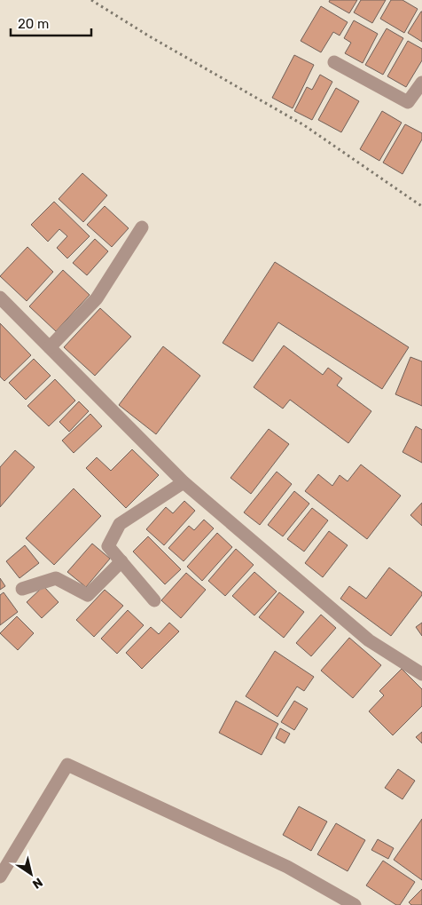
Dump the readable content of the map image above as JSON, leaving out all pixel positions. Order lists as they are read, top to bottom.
{
  "scale_bar": "20 m",
  "north": "bottom right"
}
